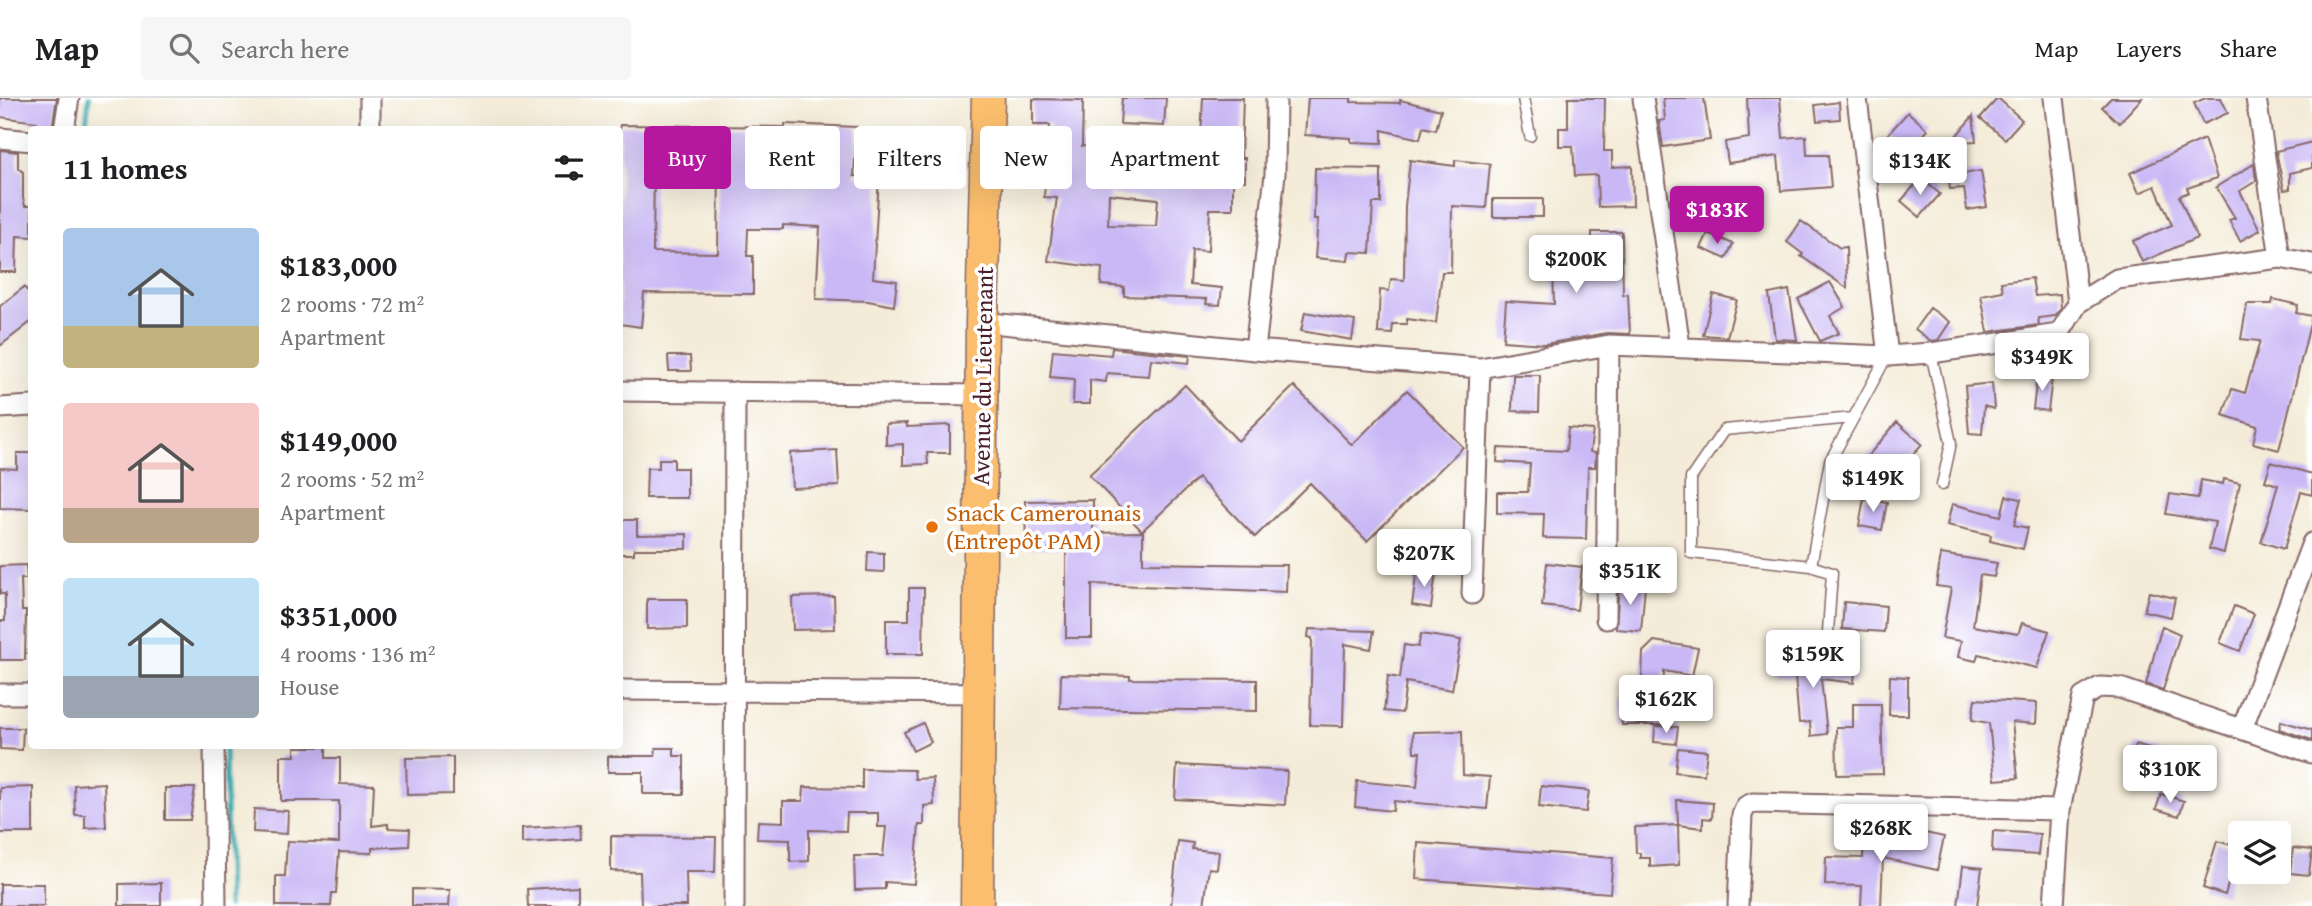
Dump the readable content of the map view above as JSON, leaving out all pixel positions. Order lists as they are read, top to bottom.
{
  "streets": {
    "main road": ["Avenue du Lieutenant"]
  },
  "places": ["Snack Camerounais (Entrepôt PAM)"],
  "page": {
    "header": "Map",
    "search": "Search here",
    "nav": ["Map", "Layers", "Share"],
    "chip": [
      "Buy",
      "Rent",
      "Filters",
      "New",
      "Apartment"
    ],
    "heading": "11 homes",
    "price": [
      "$134K",
      "$183K",
      "$200K",
      "$349K",
      "$149K",
      "$207K",
      "$351K",
      "$159K",
      "$162K",
      "$310K",
      "$268K"
    ],
    "list": [
      {
        "name": "$183,000",
        "note": "2 rooms · 72 m² · Apartment"
      },
      {
        "name": "$149,000",
        "note": "2 rooms · 52 m² · Apartment"
      },
      {
        "name": "$351,000",
        "note": "4 rooms · 136 m² · House"
      }
    ]
  }
}
